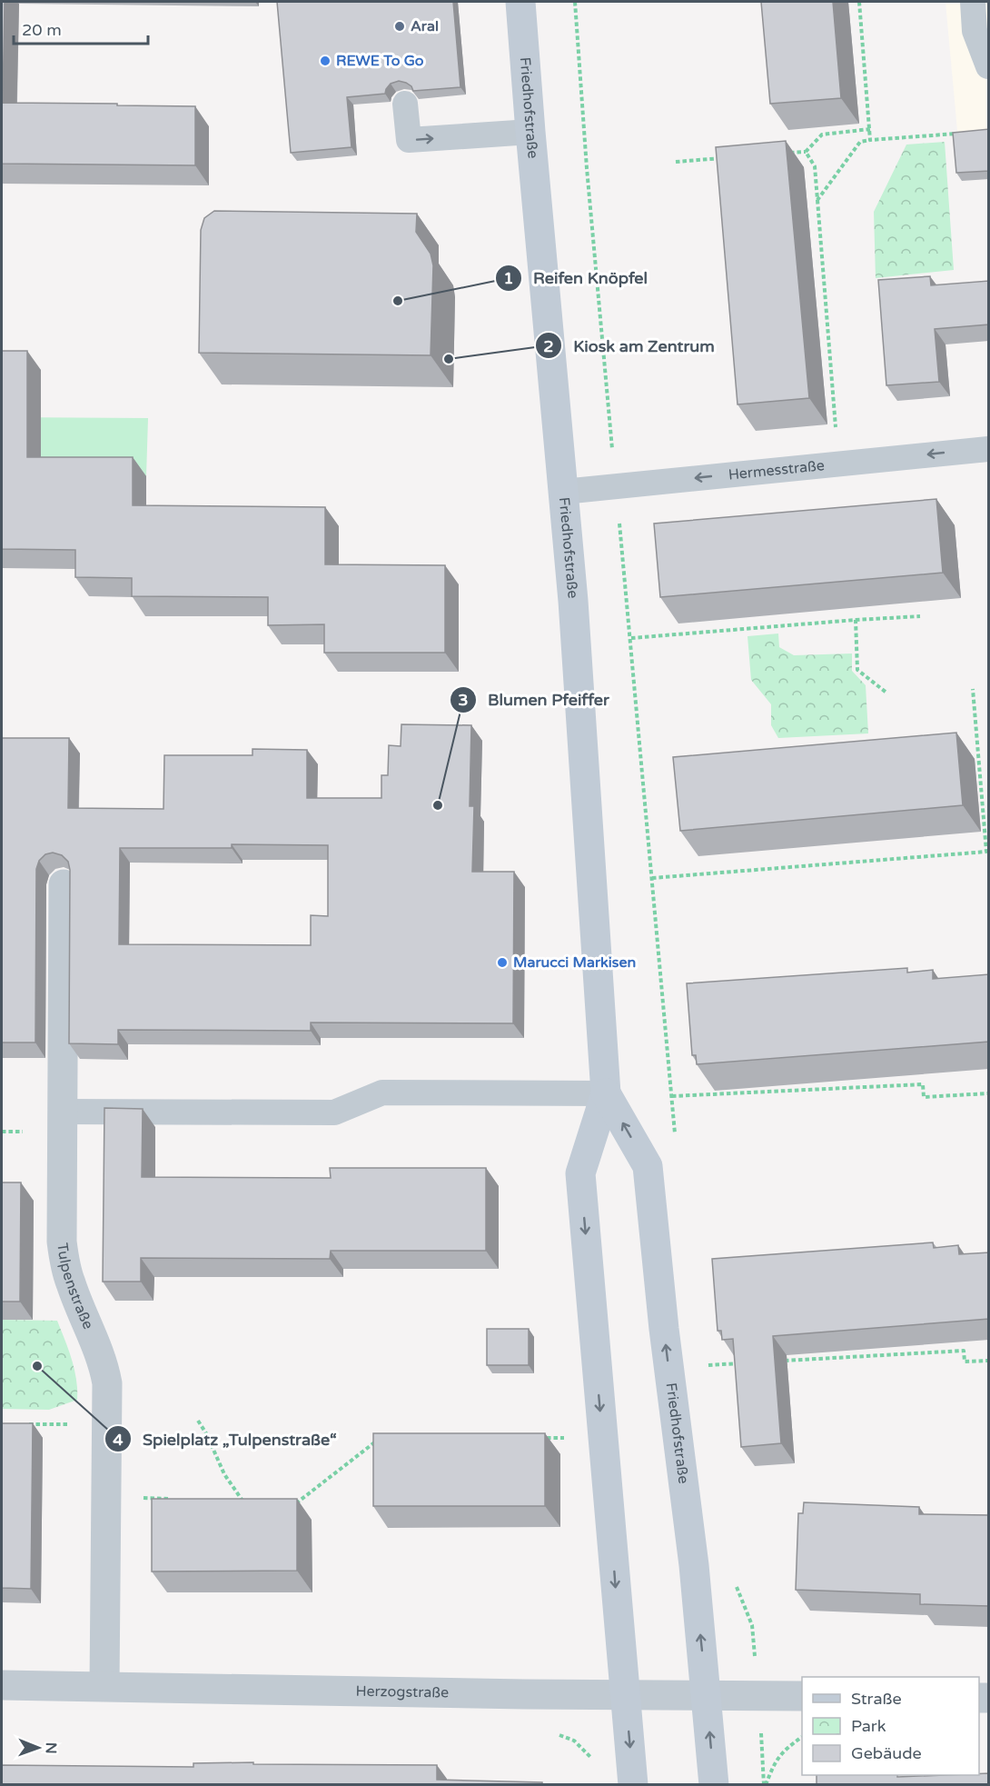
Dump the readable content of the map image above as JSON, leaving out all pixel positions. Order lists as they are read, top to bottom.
{
  "streets": {
    "main road": ["Friedhofstraße"],
    "street": ["Tulpenstraße", "Herzogstraße"],
    "lane": ["Hermesstraße"]
  },
  "crossings": [
    ["Friedhofstraße", "Hermesstraße"],
    ["Friedhofstraße", "Herzogstraße"],
    ["Tulpenstraße", "Herzogstraße"]
  ],
  "one_way": ["Hermesstraße"],
  "places": [
    "Aral",
    "REWE To Go",
    "Reifen Knöpfel",
    "Kiosk am Zentrum",
    "Blumen Pfeiffer",
    "Marucci Markisen",
    "Spielplatz „Tulpenstraße“"
  ],
  "legend": ["Straße", "Park", "Gebäude"],
  "scale_bar": "20 m",
  "north": "right"
}
